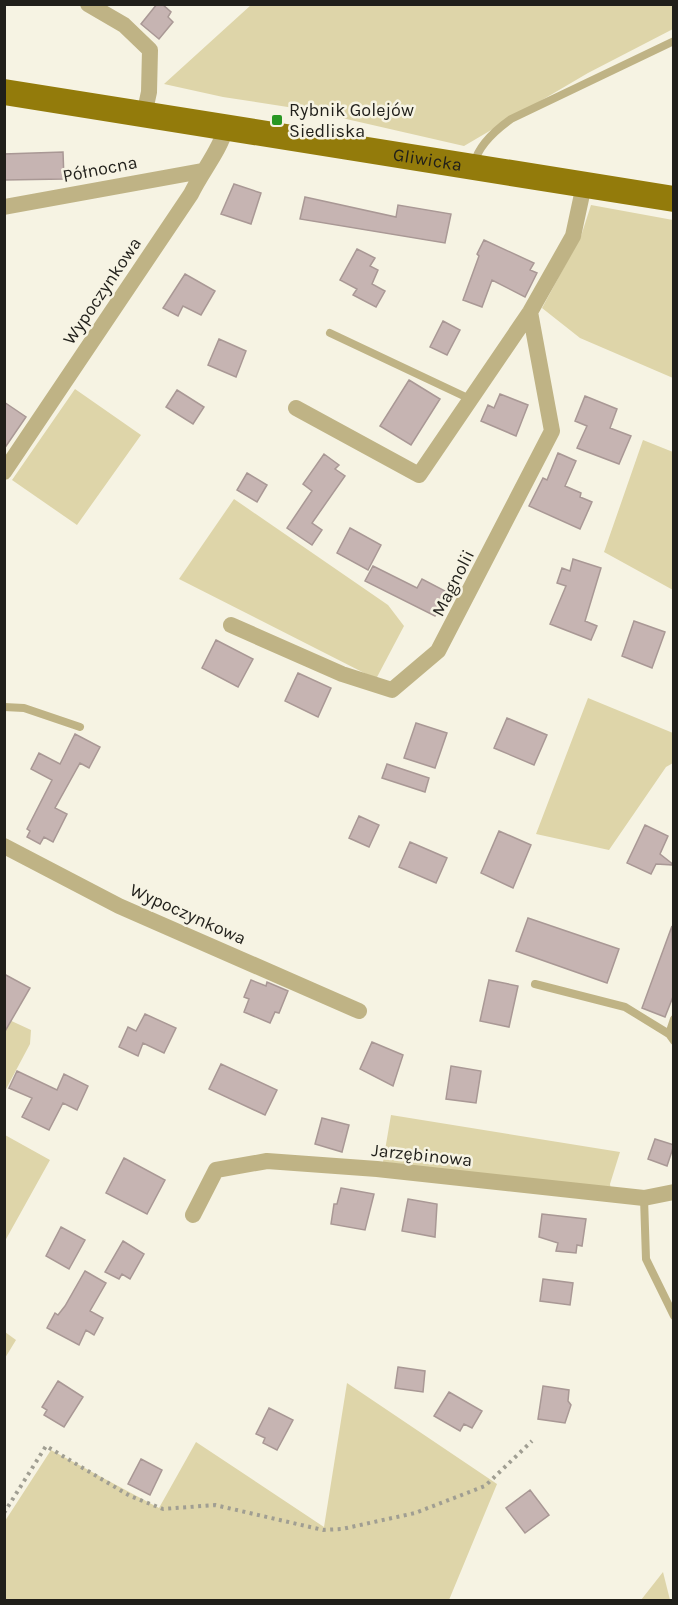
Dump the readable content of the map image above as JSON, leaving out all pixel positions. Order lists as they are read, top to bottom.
{
  "streets": {
    "main road": ["Gliwicka"],
    "street": [
      "Północna",
      "Wypoczynkowa",
      "Magnolii",
      "Jarzębinowa"
    ]
  },
  "crossings": [
    ["Gliwicka", "Wypoczynkowa"],
    ["Północna", "Wypoczynkowa"]
  ],
  "places": {
    "transit": ["Rybnik Golejów Siedliska"]
  }
}
